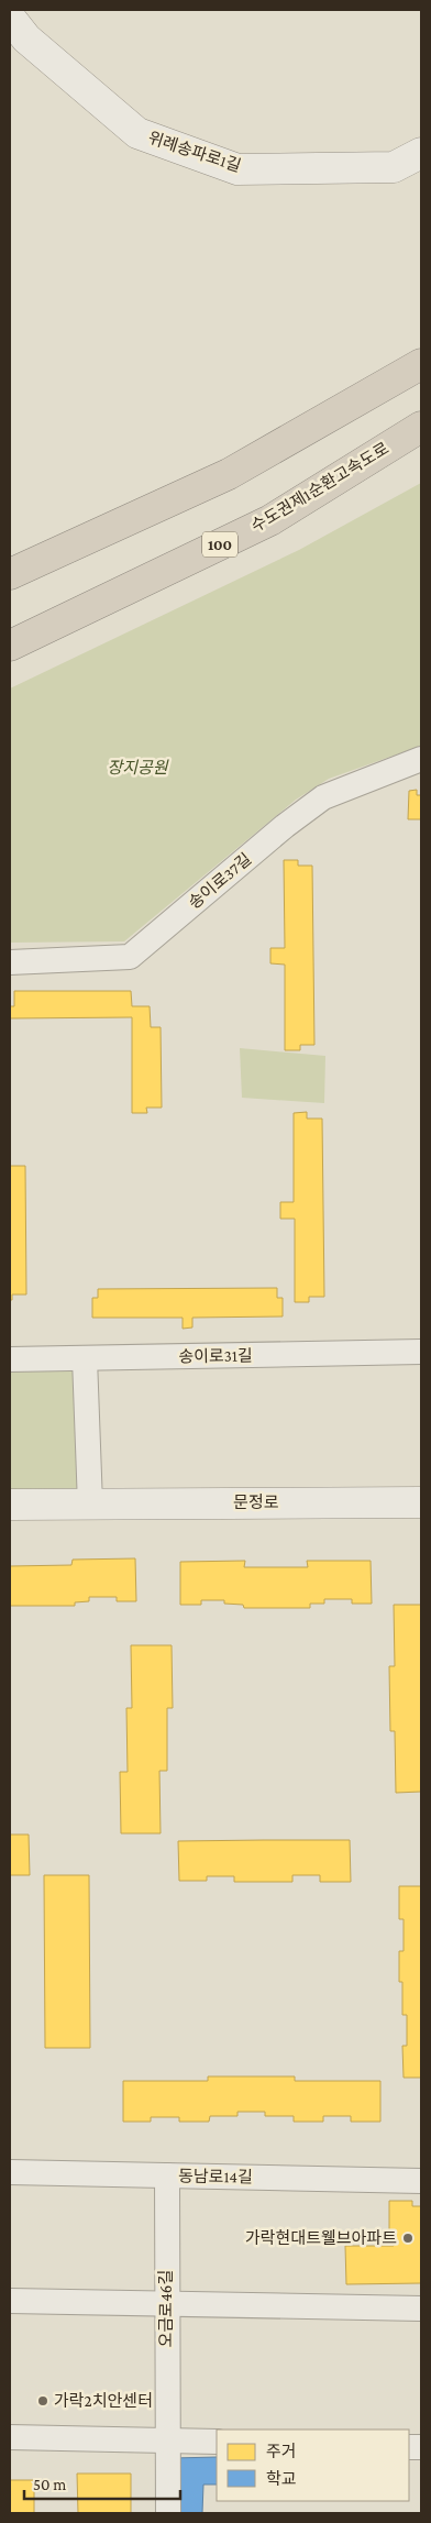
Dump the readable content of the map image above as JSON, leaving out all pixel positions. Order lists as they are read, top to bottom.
{
  "streets": {
    "highway": ["수도권제1순환고속도로", "100"],
    "street": [
      "위례송파로1길",
      "송이로37길",
      "송이로31길",
      "문정로",
      "동남로14길",
      "오금로46길"
    ]
  },
  "crossings": [
    ["동남로14길", "오금로46길"]
  ],
  "parks": ["장지공원"],
  "places": ["가락현대트웰브아파트", "가락2치안센터"],
  "legend": ["주거", "학교"],
  "scale_bar": "50 m"
}
